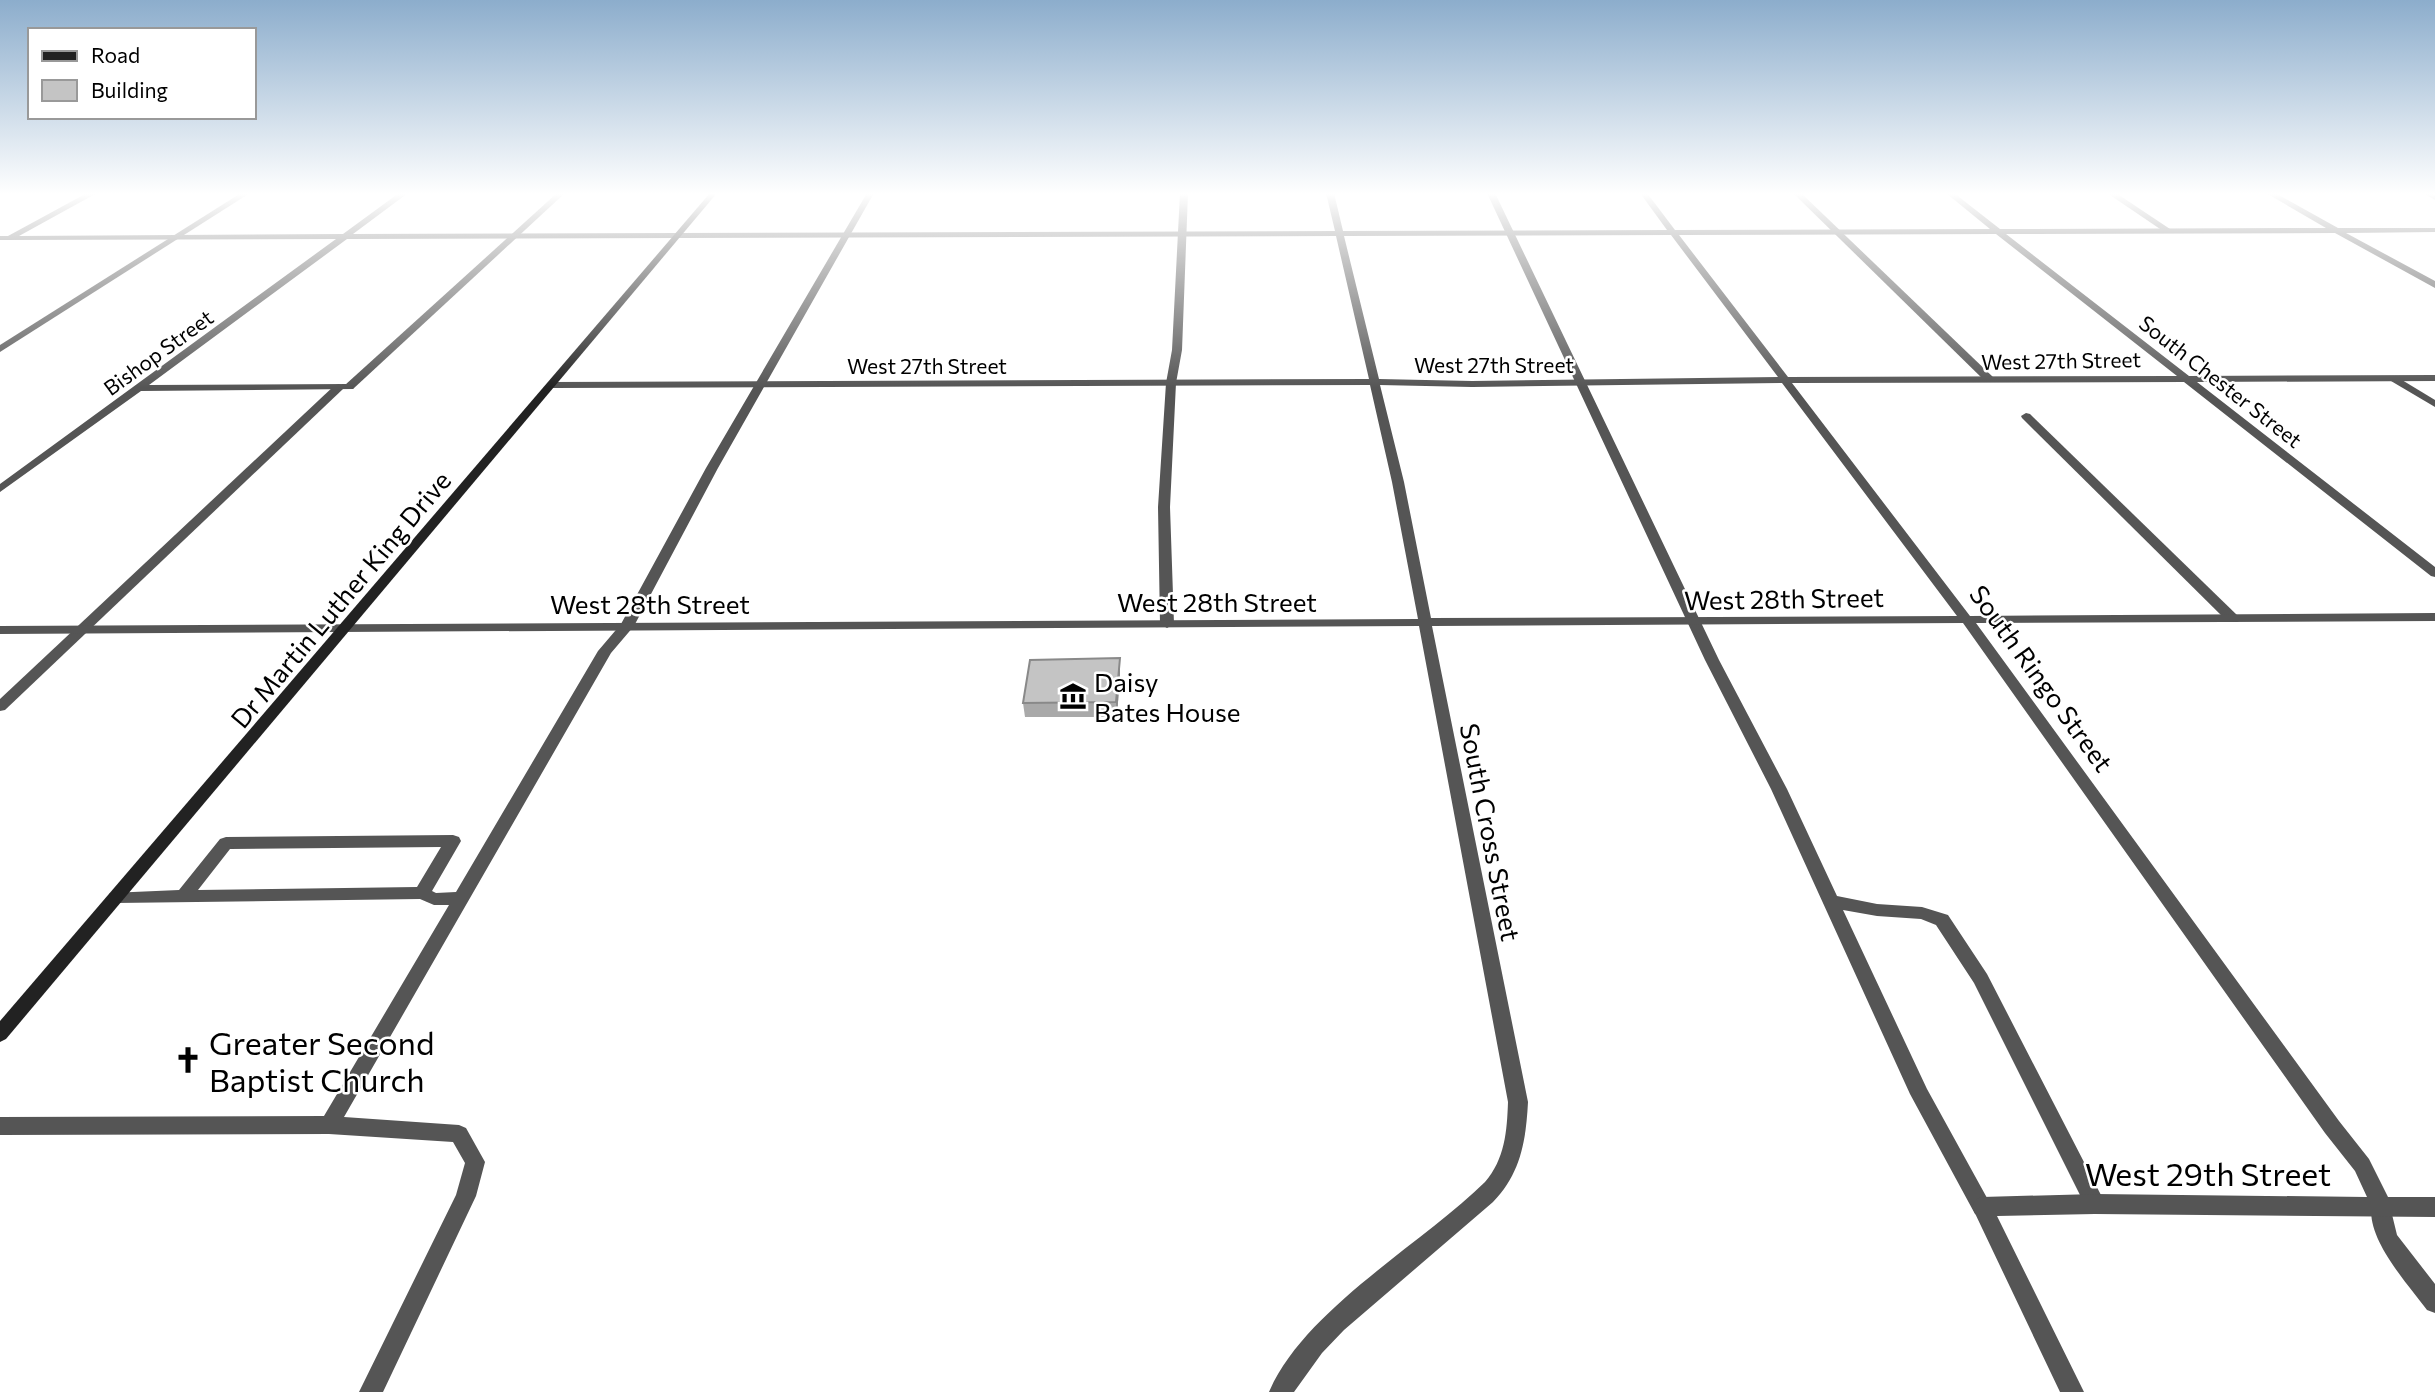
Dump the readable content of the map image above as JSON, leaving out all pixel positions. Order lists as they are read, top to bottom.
{
  "streets": {
    "street": [
      "Bishop Street",
      "West 27th Street",
      "South Chester Street",
      "West 28th Street",
      "Dr Martin Luther King Drive",
      "South Ringo Street",
      "South Cross Street",
      "West 29th Street"
    ]
  },
  "crossings": [
    ["West 27th Street", "South Chester Street"],
    ["West 27th Street", "Dr Martin Luther King Drive"],
    ["West 27th Street", "South Ringo Street"],
    ["West 27th Street", "South Cross Street"],
    ["West 28th Street", "Dr Martin Luther King Drive"],
    ["West 28th Street", "South Ringo Street"],
    ["West 28th Street", "South Cross Street"],
    ["South Ringo Street", "West 29th Street"]
  ],
  "places": {
    "museum": ["Daisy Bates House"],
    "church": ["Greater Second Baptist Church"]
  },
  "legend": ["Road", "Building"]
}
